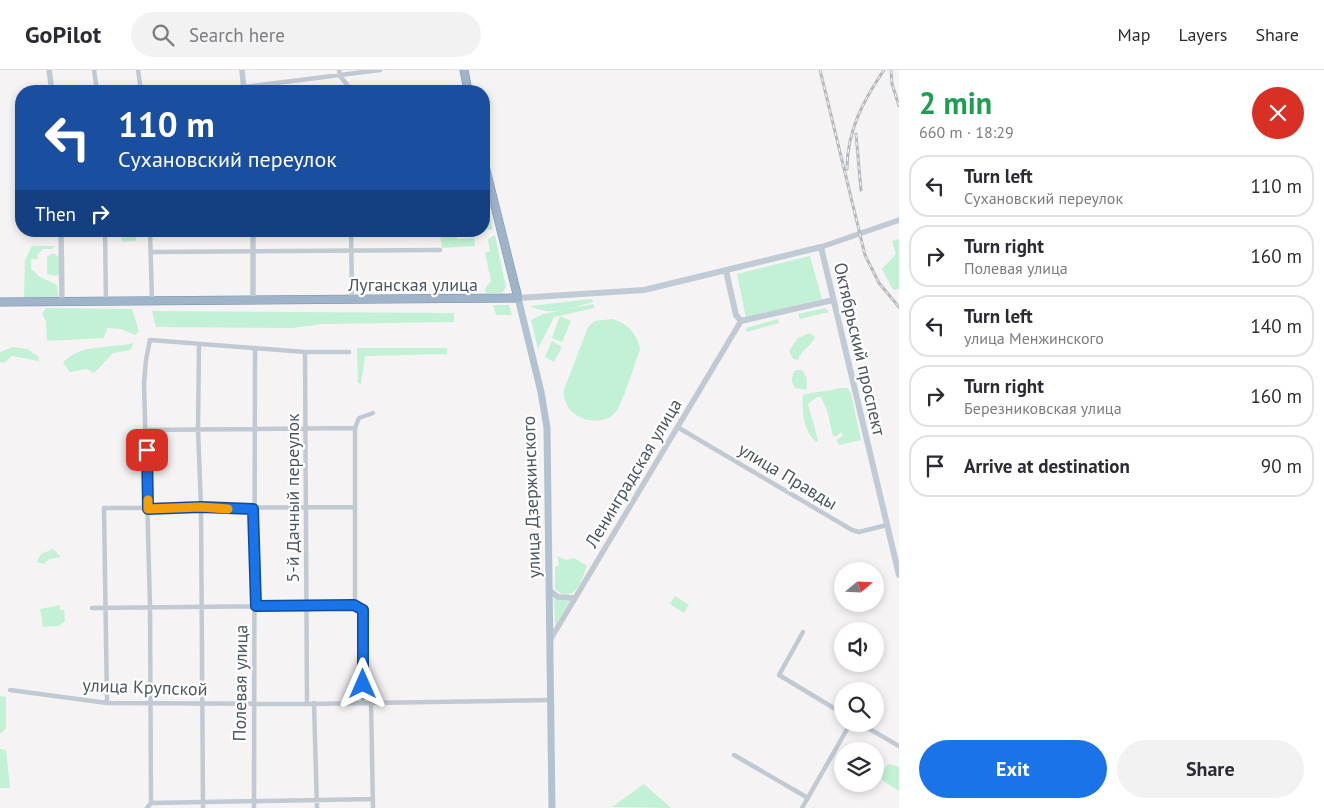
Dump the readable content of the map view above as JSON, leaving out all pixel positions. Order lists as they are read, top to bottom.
{
  "streets": {
    "highway": ["Луганская улица", "улица Дзержинского"],
    "main road": ["Октябрьский проспект"],
    "street": [
      "Ленинградская улица",
      "улица Правды",
      "5-й Дачный переулок",
      "Полевая улица",
      "улица Крупской"
    ]
  },
  "crossings": [
    ["Луганская улица", "Октябрьский проспект"],
    ["Луганская улица", "улица Дзержинского"],
    ["Октябрьский проспект", "улица Правды"],
    ["Ленинградская улица", "улица Правды"],
    ["Ленинградская улица", "улица Дзержинского"],
    ["улица Дзержинского", "улица Крупской"],
    ["5-й Дачный переулок", "улица Крупской"],
    ["Полевая улица", "улица Крупской"]
  ],
  "north": "right",
  "page": {
    "header": "GoPilot",
    "search": "Search here",
    "nav": ["Map", "Layers", "Share"],
    "heading": ["2 min", "660 m · 18:29"],
    "turn": ["110 m", "Сухановский переулок"],
    "list": [
      {
        "name": "Turn left",
        "note": "Сухановский переулок",
        "value": "110 m"
      },
      {
        "name": "Turn right",
        "note": "Полевая улица",
        "value": "160 m"
      },
      {
        "name": "Turn left",
        "note": "улица Менжинского",
        "value": "140 m"
      },
      {
        "name": "Turn right",
        "note": "Березниковская улица",
        "value": "160 m"
      },
      {
        "name": "Arrive at destination",
        "value": "90 m"
      }
    ],
    "then": "Then",
    "buttons": ["Exit", "Share"]
  }
}
